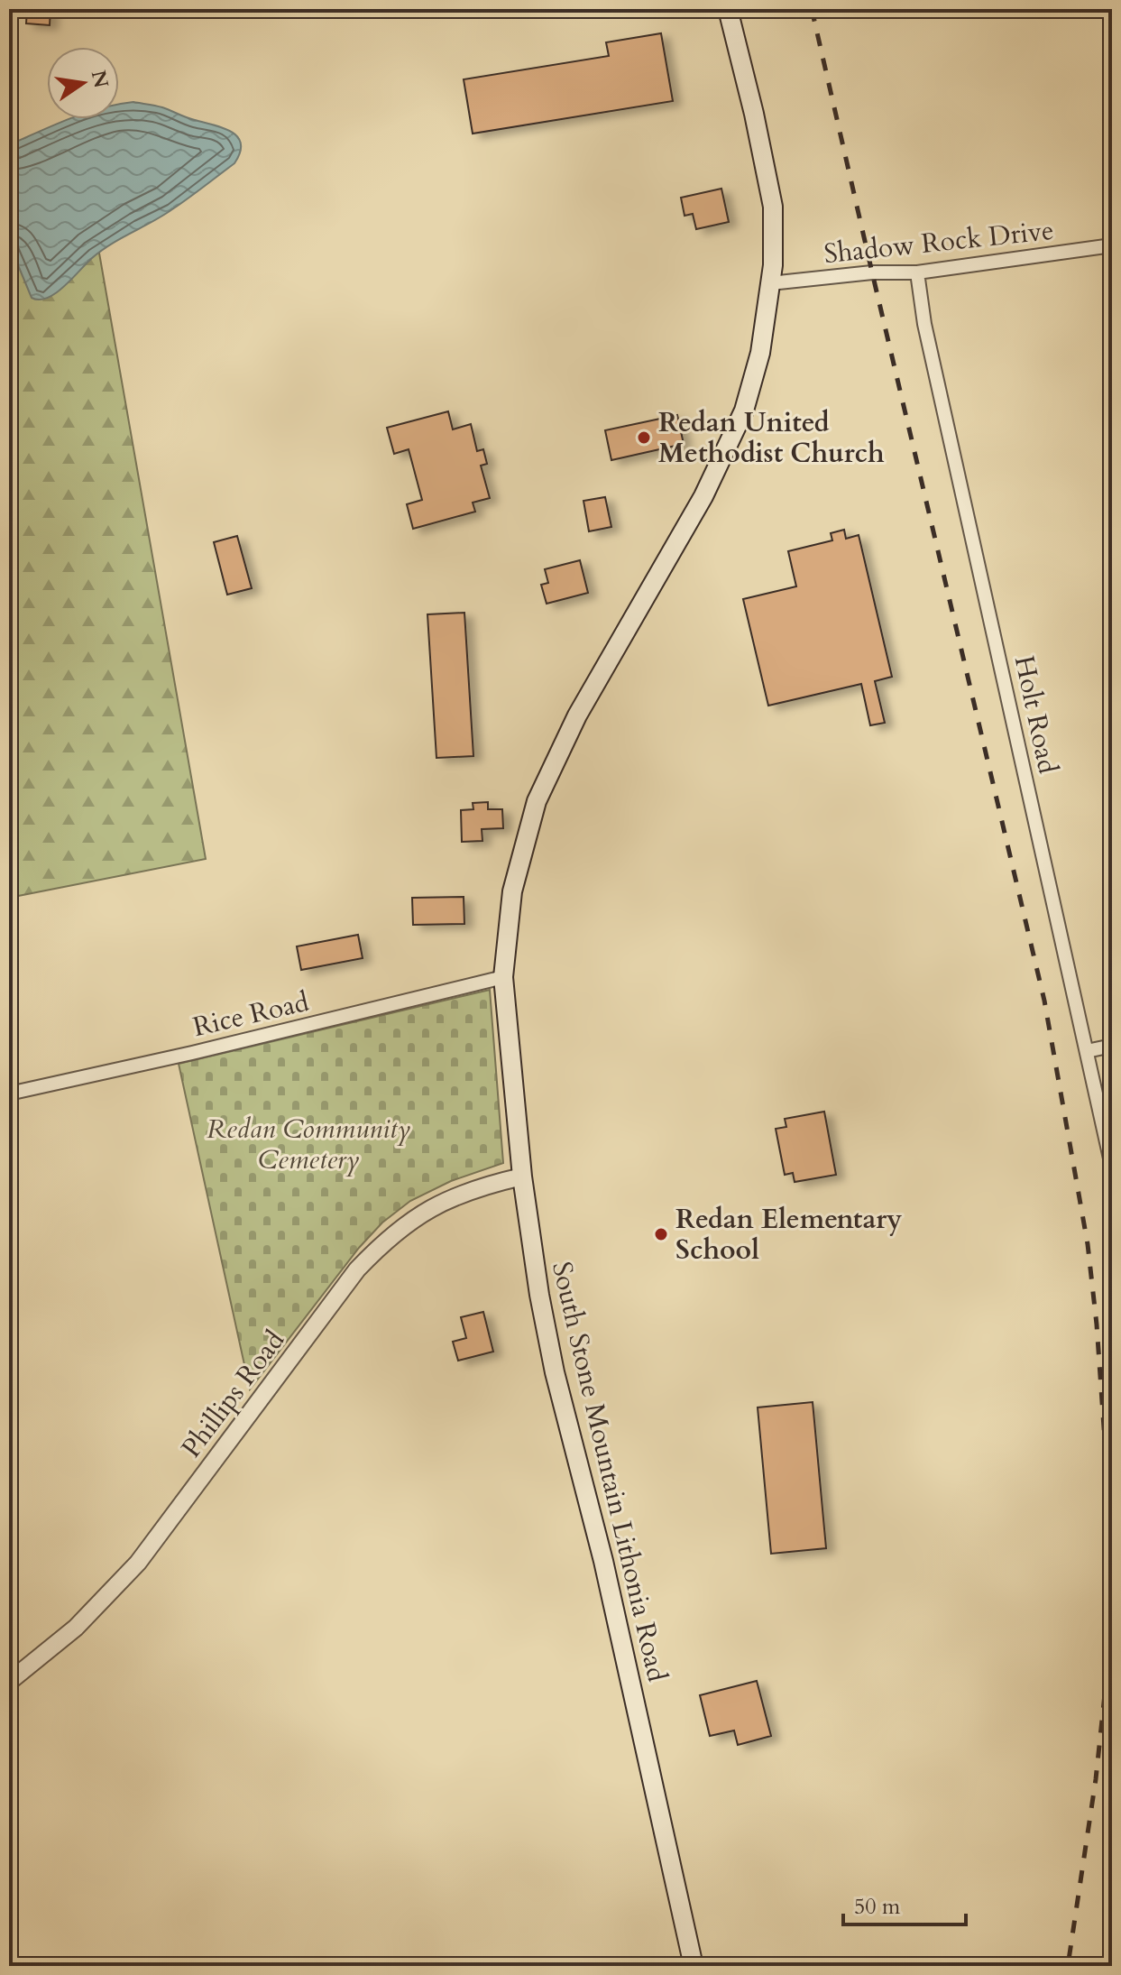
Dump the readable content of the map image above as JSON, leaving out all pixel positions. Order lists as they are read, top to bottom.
{
  "streets": {
    "main road": ["South Stone Mountain Lithonia Road"],
    "street": [
      "Shadow Rock Drive",
      "Holt Road",
      "Rice Road",
      "Phillips Road"
    ]
  },
  "crossings": [
    ["Shadow Rock Drive", "Holt Road"],
    ["Shadow Rock Drive", "South Stone Mountain Lithonia Road"],
    ["Rice Road", "South Stone Mountain Lithonia Road"],
    ["Phillips Road", "South Stone Mountain Lithonia Road"]
  ],
  "parks": ["Redan Community Cemetery"],
  "places": ["Redan United Methodist Church", "Redan Elementary School"],
  "scale_bar": "50 m",
  "north": "right"
}
